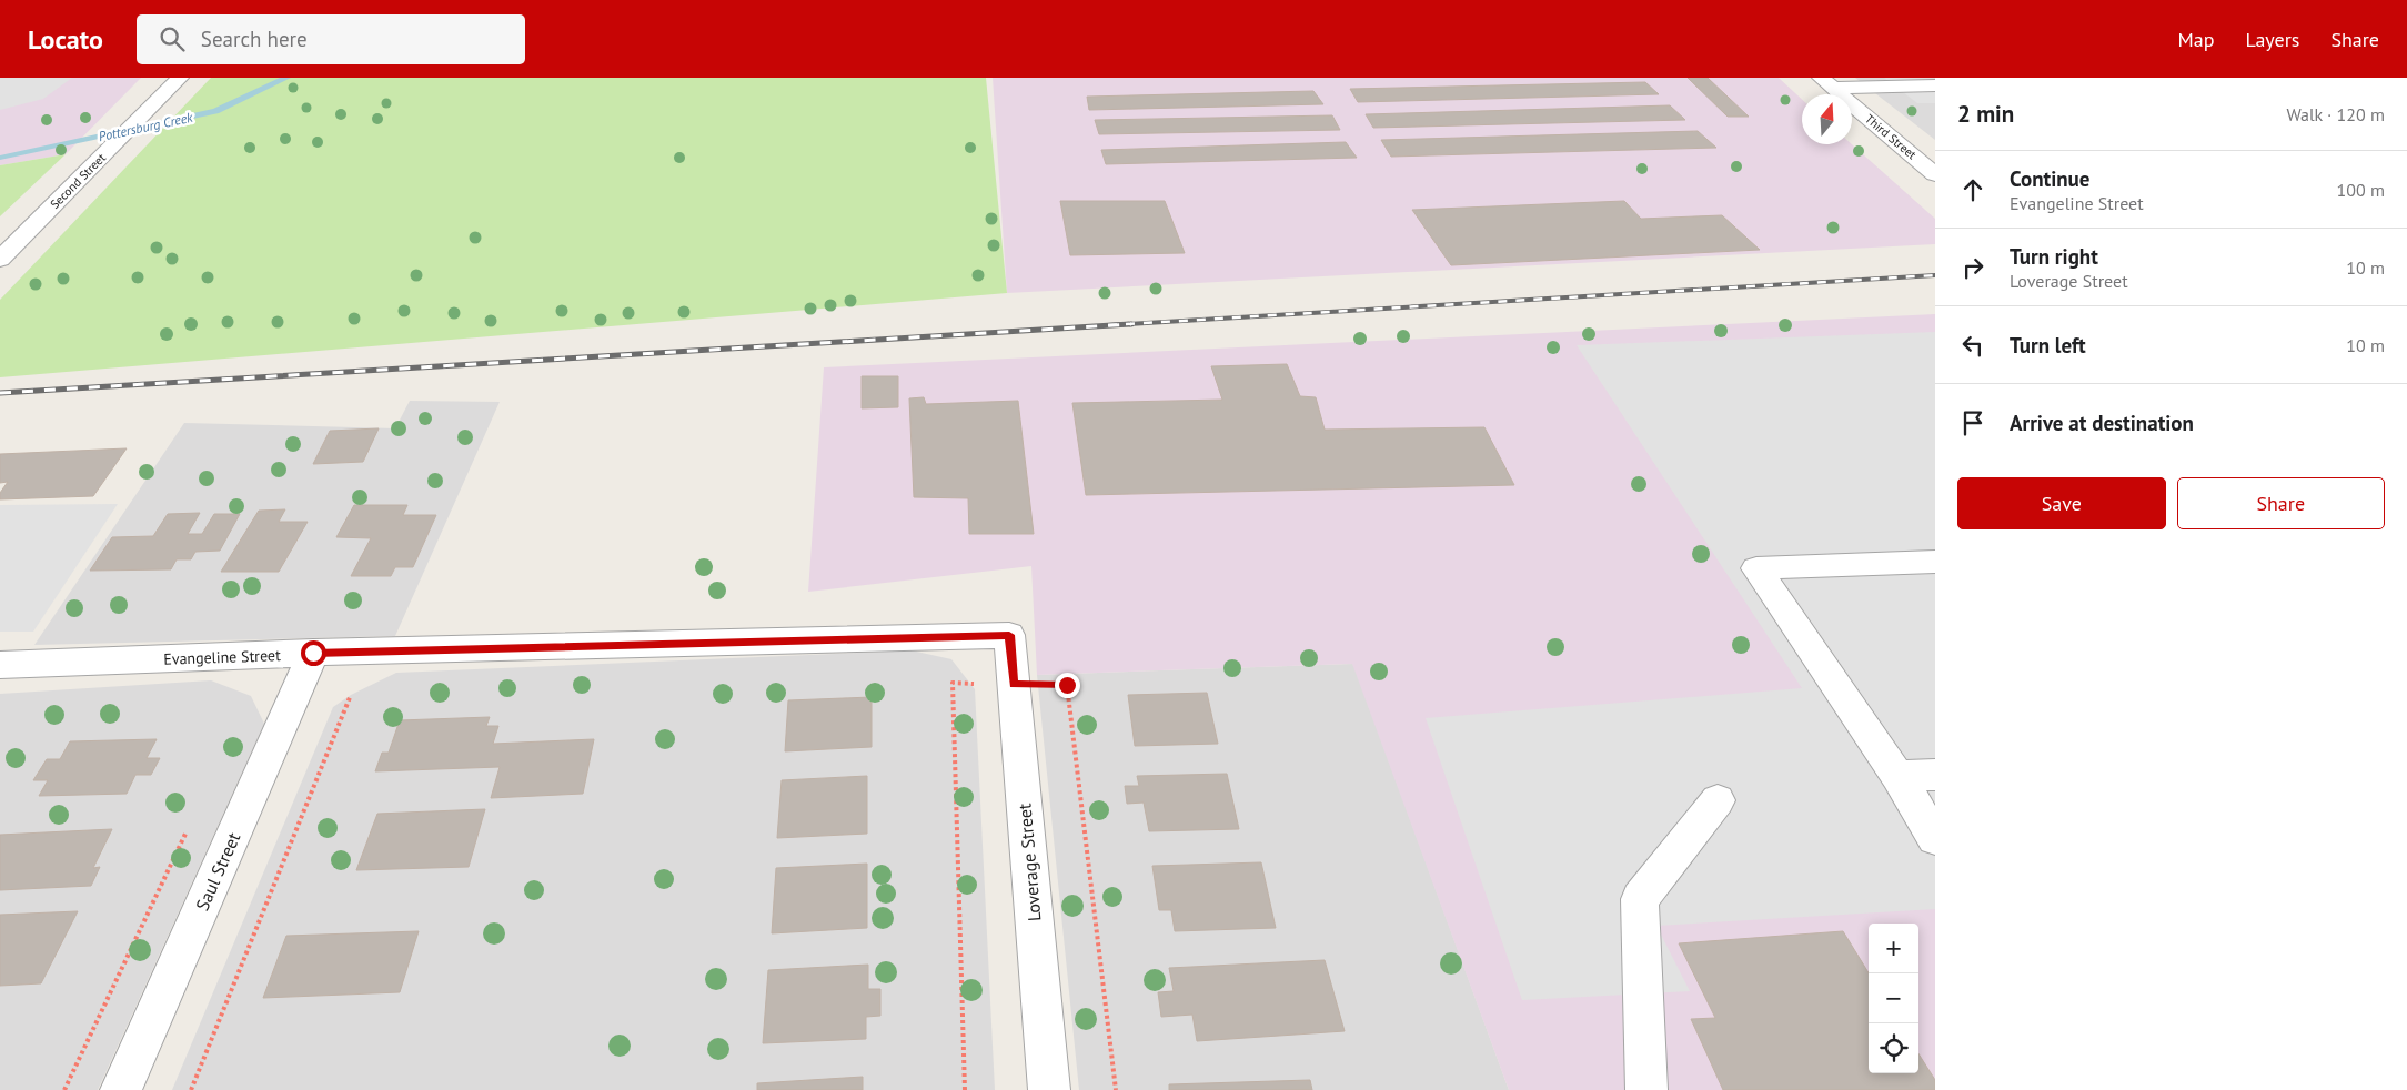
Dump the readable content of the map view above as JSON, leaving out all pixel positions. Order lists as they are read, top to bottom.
{
  "streets": {
    "street": [
      "Third Street",
      "Second Street",
      "Evangeline Street",
      "Loverage Street",
      "Saul Street"
    ]
  },
  "crossings": [
    ["Evangeline Street", "Loverage Street"],
    ["Evangeline Street", "Saul Street"]
  ],
  "water": ["Pottersburg Creek"],
  "north": "top",
  "page": {
    "header": "Locato",
    "search": "Search here",
    "nav": ["Map", "Layers", "Share"],
    "heading": ["2 min", "Walk · 120 m"],
    "list": [
      ["Continue", "Evangeline Street", "100 m"],
      ["Turn right", "Loverage Street", "10 m"],
      ["Turn left", "10 m"],
      "Arrive at destination"
    ],
    "buttons": ["Save", "Share"],
    "map_buttons": ["+", "−"]
  }
}
